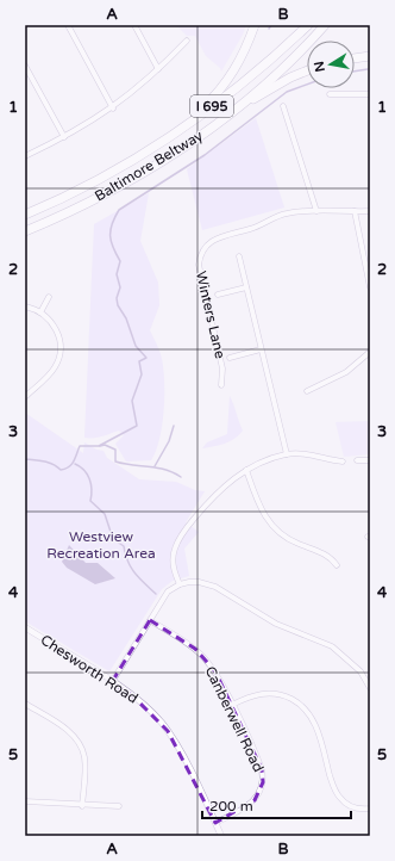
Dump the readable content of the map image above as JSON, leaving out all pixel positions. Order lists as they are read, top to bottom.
{
  "streets": {
    "highway": ["I 695", "Baltimore Beltway"],
    "street": ["Winters Lane", "Chesworth Road", "Canberwell Road"]
  },
  "crossings": [
    ["Chesworth Road", "Canberwell Road"]
  ],
  "parks": ["Westview Recreation Area"],
  "scale_bar": "200 m",
  "north": "left",
  "grid": {
    "columns": ["A", "B"],
    "rows": [
      "1",
      "2",
      "3",
      "4",
      "5"
    ]
  }
}
